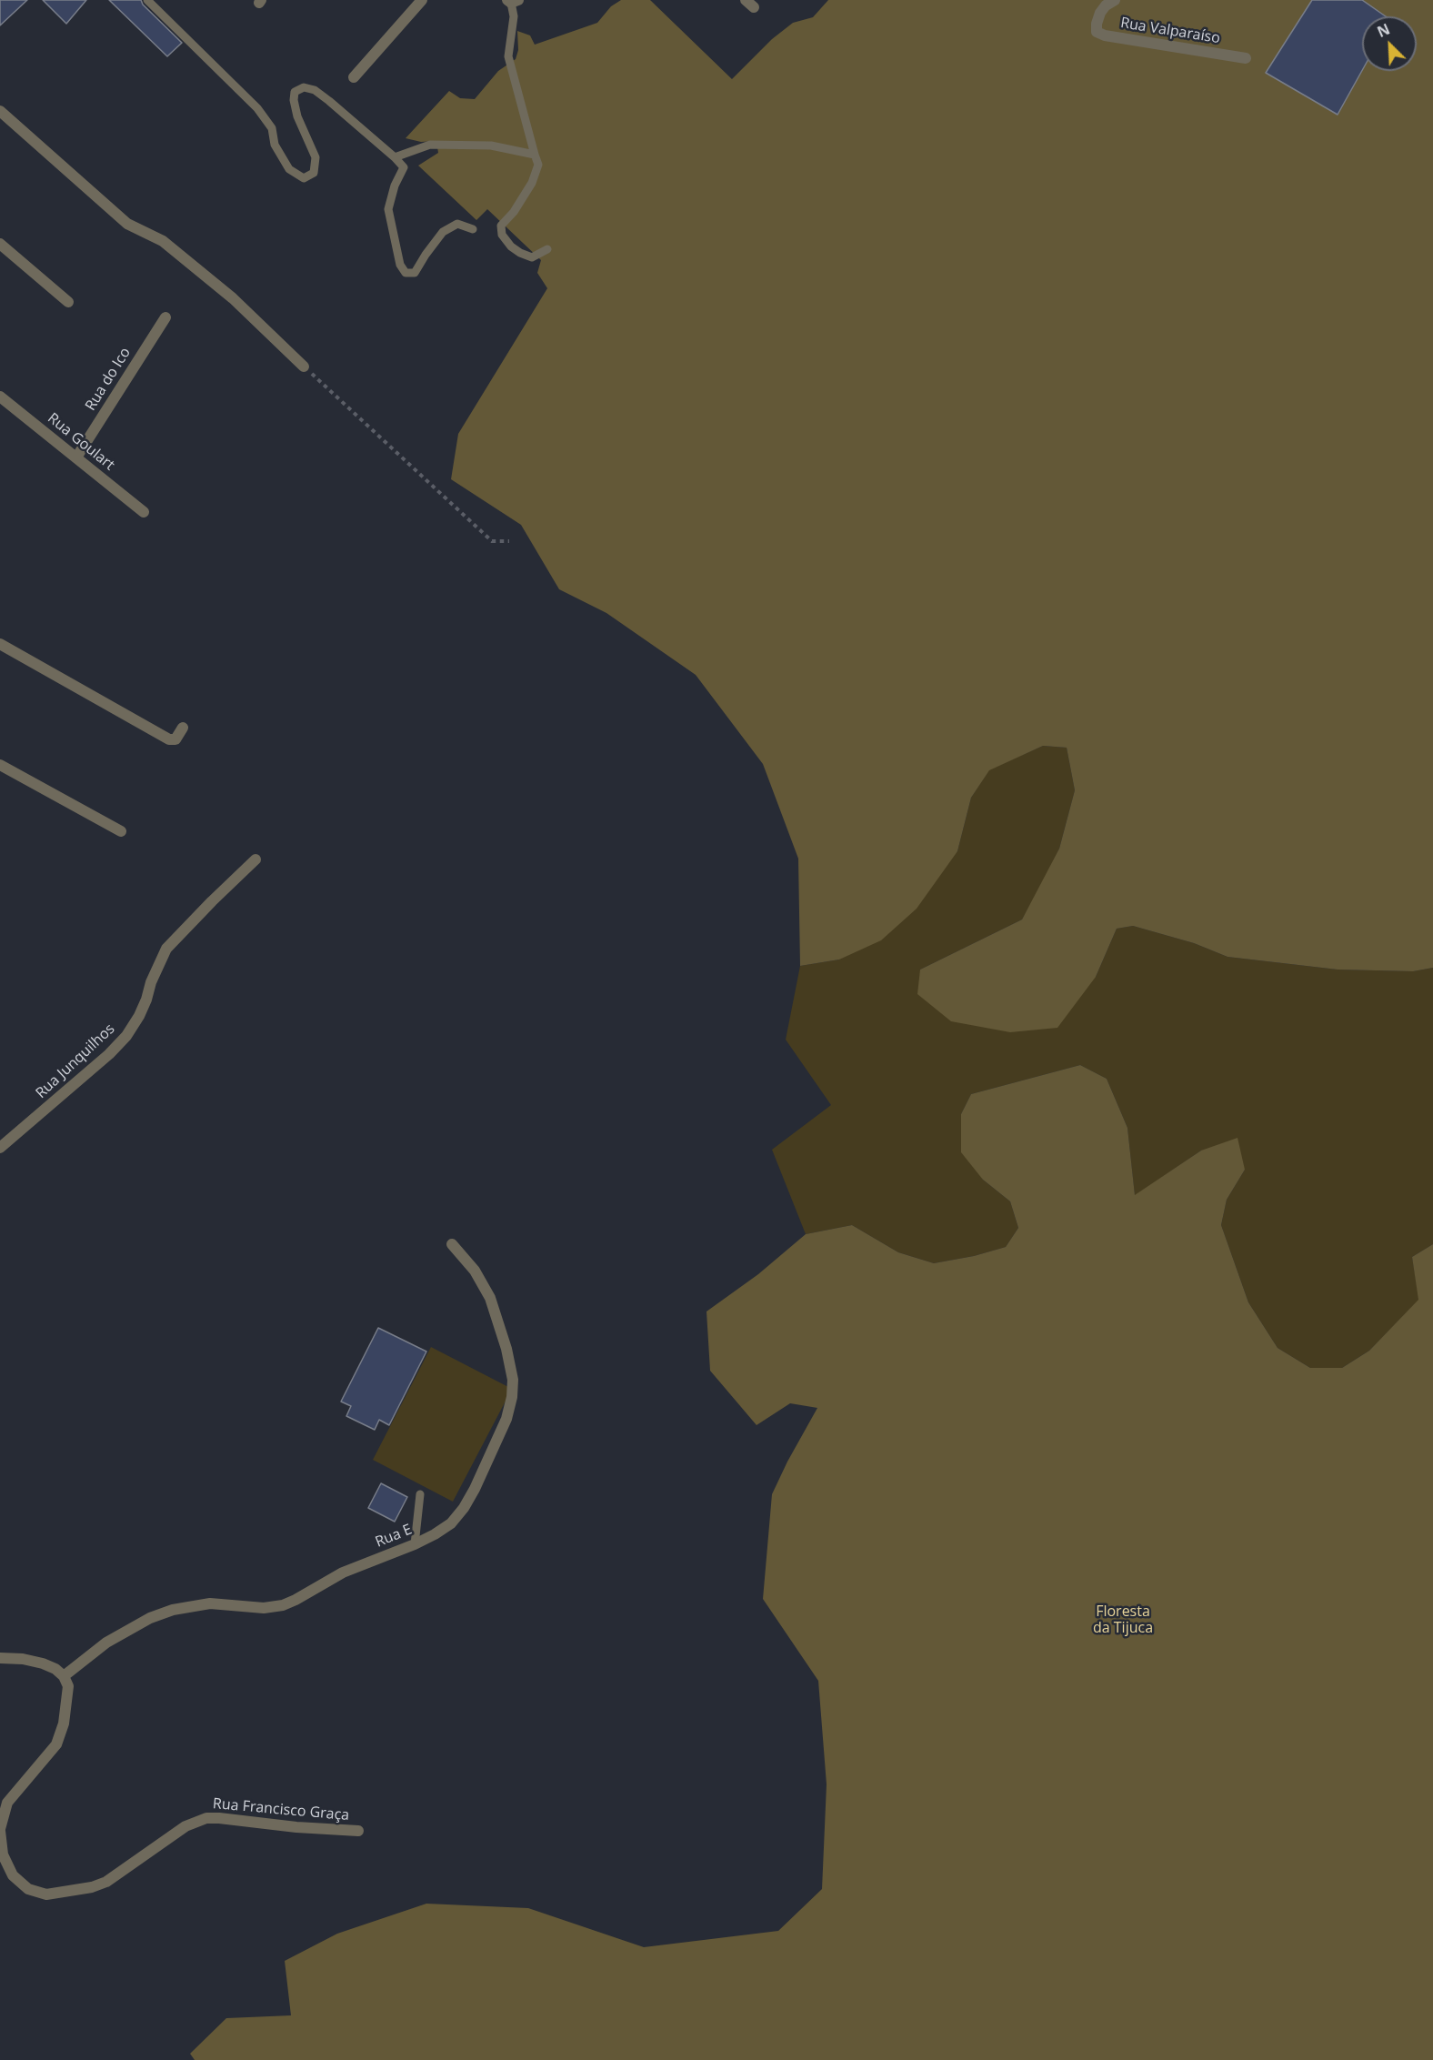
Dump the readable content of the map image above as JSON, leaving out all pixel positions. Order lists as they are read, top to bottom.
{
  "streets": {
    "street": [
      "Rua Valparaíso",
      "Rua do Ico",
      "Rua Goulart",
      "Rua Junquilhos",
      "Rua E",
      "Rua Francisco Graça"
    ]
  },
  "crossings": [
    ["Rua do Ico", "Rua Goulart"],
    ["Rua E", "Rua Francisco Graça"]
  ],
  "parks": ["Floresta da Tijuca"],
  "north": "top left"
}
